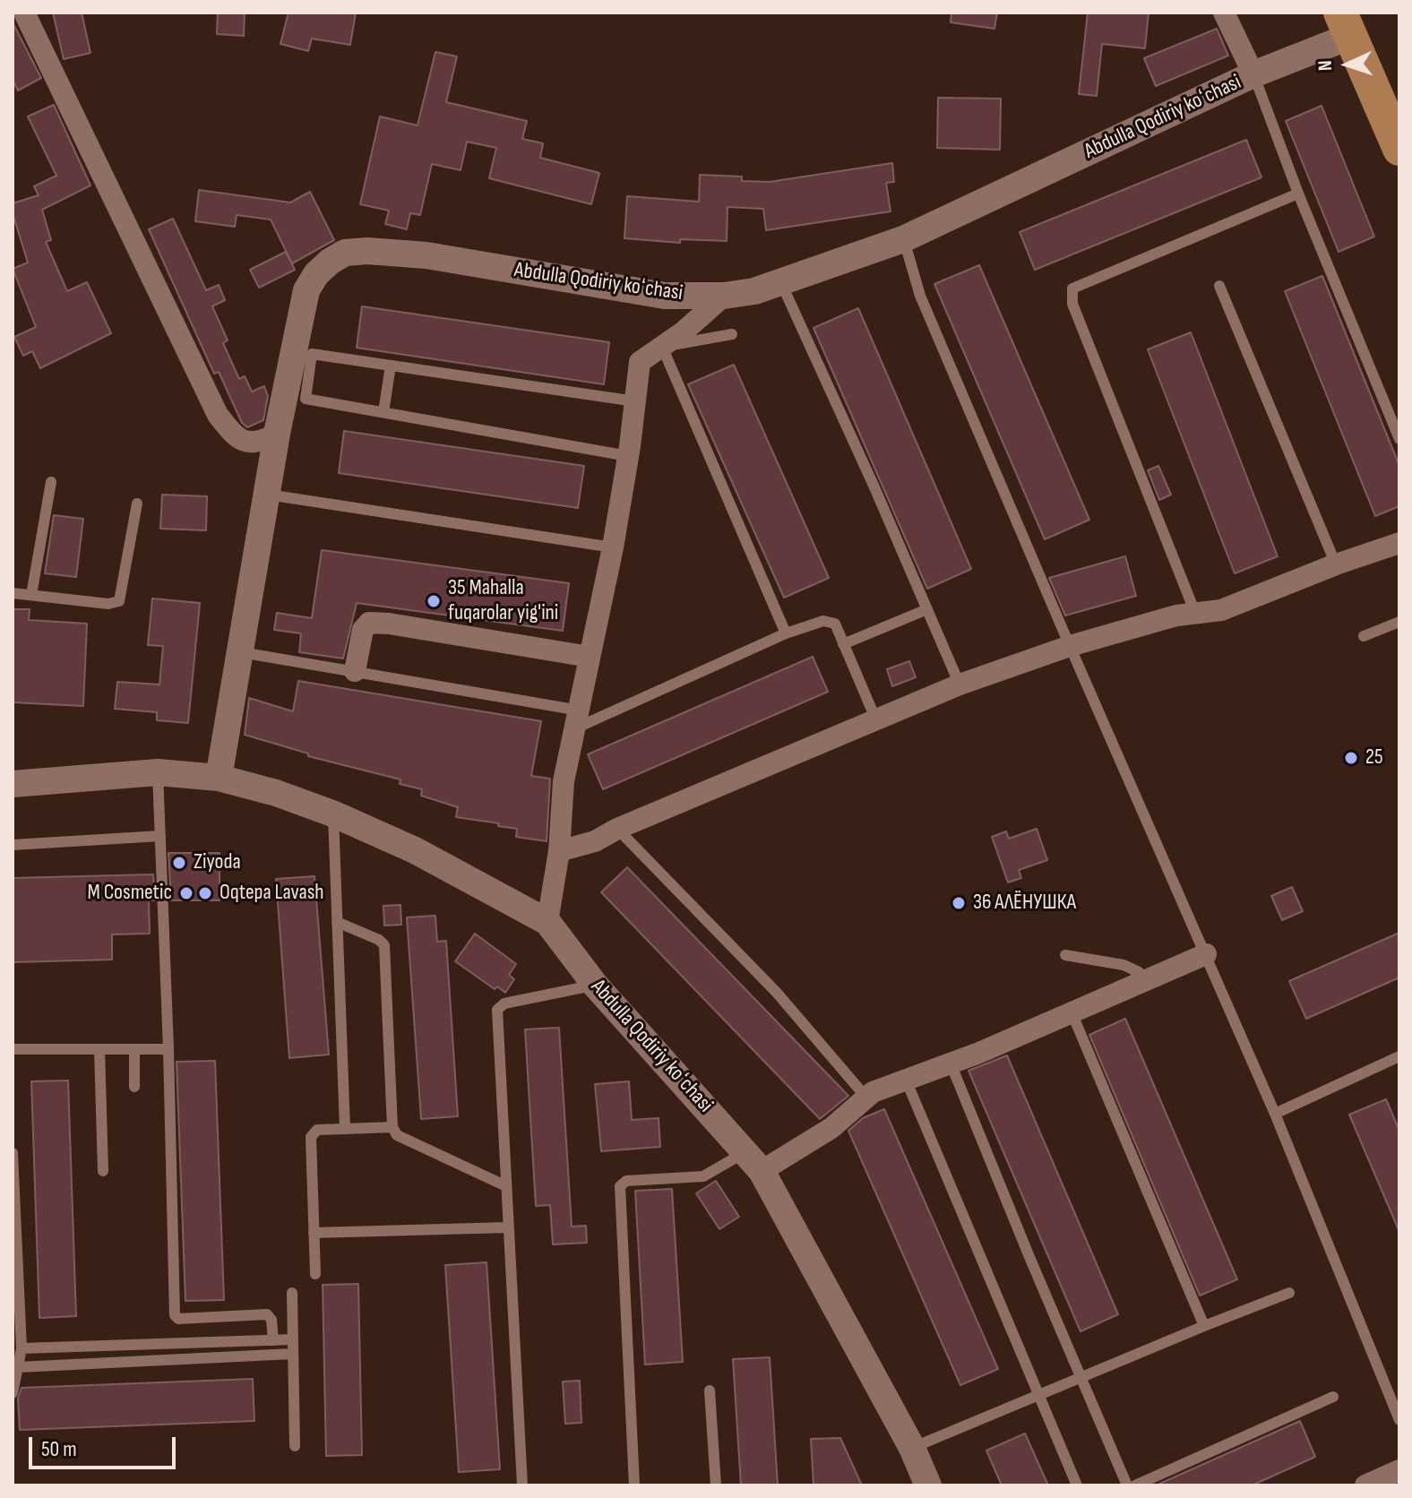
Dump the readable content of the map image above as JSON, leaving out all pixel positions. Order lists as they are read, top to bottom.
{
  "streets": {
    "street": ["Abdulla Qodiriy koʻchasi"]
  },
  "places": [
    "35 Mahalla fuqarolar yig'ini",
    "25",
    "Ziyoda",
    "M Cosmetic",
    "Oqtepa Lavash",
    "36 АЛЁНУШКА"
  ],
  "scale_bar": "50 m",
  "north": "left"
}
